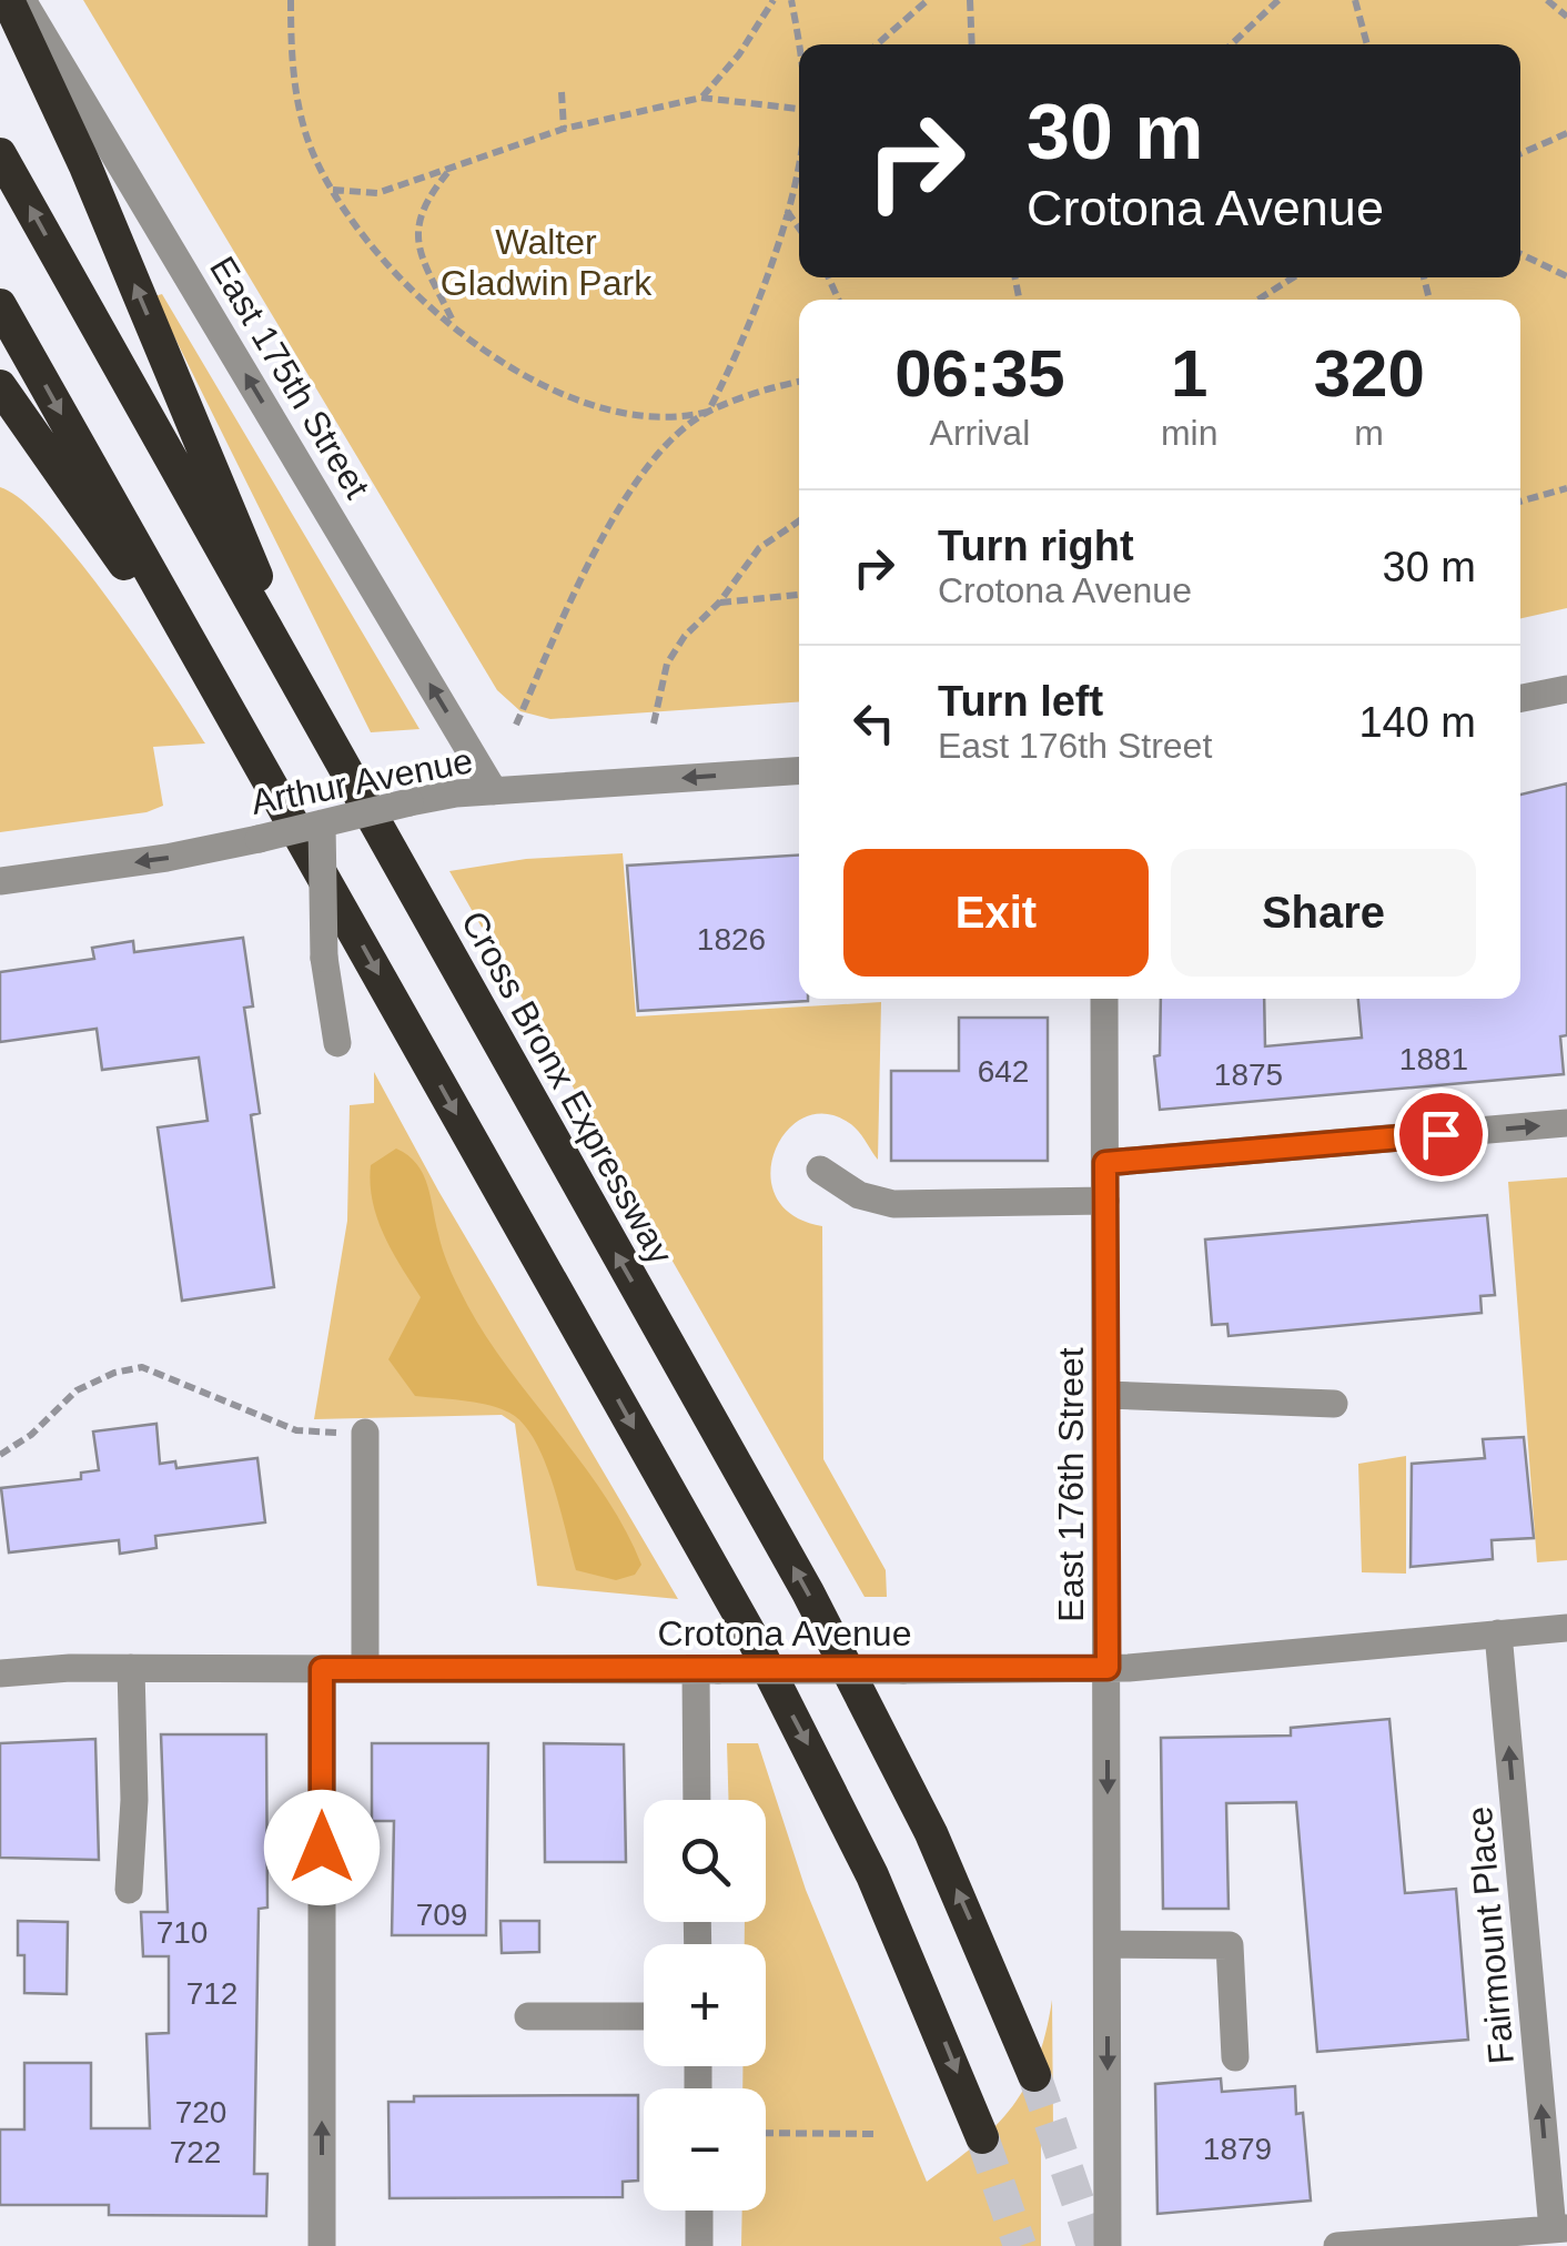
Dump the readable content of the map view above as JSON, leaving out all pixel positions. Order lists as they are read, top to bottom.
{
  "streets": {
    "highway": ["Cross Bronx Expressway"],
    "street": [
      "East 175th Street",
      "Arthur Avenue",
      "East 176th Street",
      "Crotona Avenue",
      "Fairmount Place"
    ]
  },
  "crossings": [
    ["East 175th Street", "Arthur Avenue"],
    ["East 176th Street", "Crotona Avenue"],
    ["Crotona Avenue", "Fairmount Place"]
  ],
  "one_way": [
    "East 175th Street",
    "Arthur Avenue",
    "East 176th Street",
    "Fairmount Place"
  ],
  "parks": ["Walter Gladwin Park"],
  "house_numbers": [
    "1826",
    "1881",
    "642",
    "1875",
    "709",
    "710",
    "712",
    "720",
    "1879",
    "722"
  ],
  "page": {
    "turn": ["30 m", "Crotona Avenue"],
    "eta": [
      "06:35",
      "Arrival",
      "1",
      "min",
      "320",
      "m"
    ],
    "list": [
      {
        "name": "Turn right",
        "note": "Crotona Avenue",
        "value": "30 m"
      },
      {
        "name": "Turn left",
        "note": "East 176th Street",
        "value": "140 m"
      }
    ],
    "buttons": ["Exit", "Share"],
    "map_buttons": ["+", "−"]
  }
}
